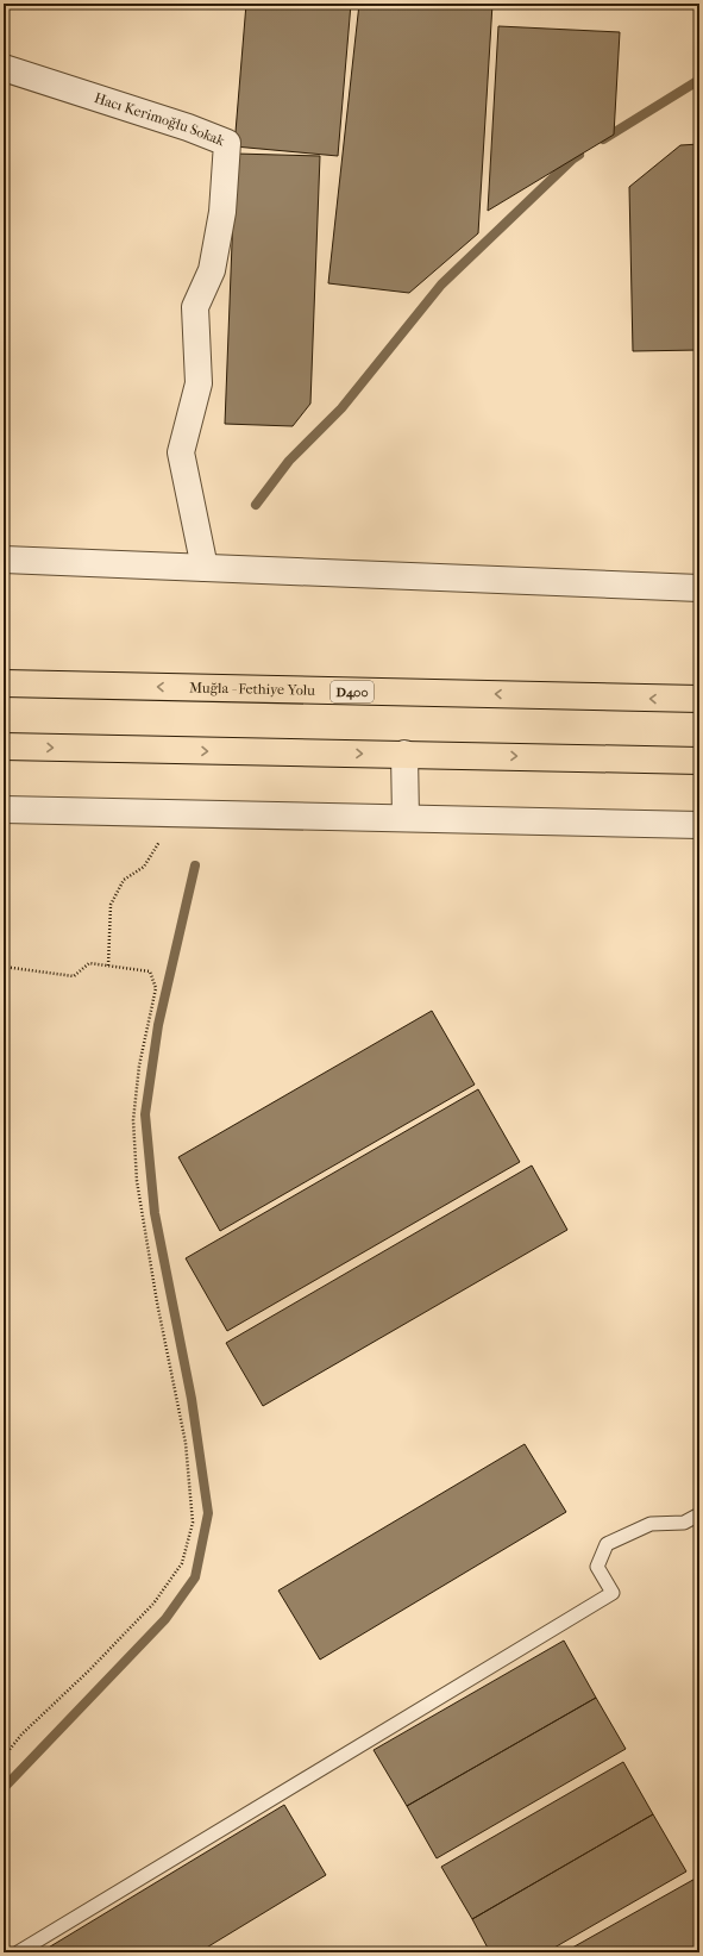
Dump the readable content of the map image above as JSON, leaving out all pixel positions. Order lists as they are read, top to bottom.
{
  "streets": {
    "highway": ["Muğla - Fethiye Yolu", "D400"],
    "street": ["Hacı Kerimoğlu Sokak"]
  }
}
